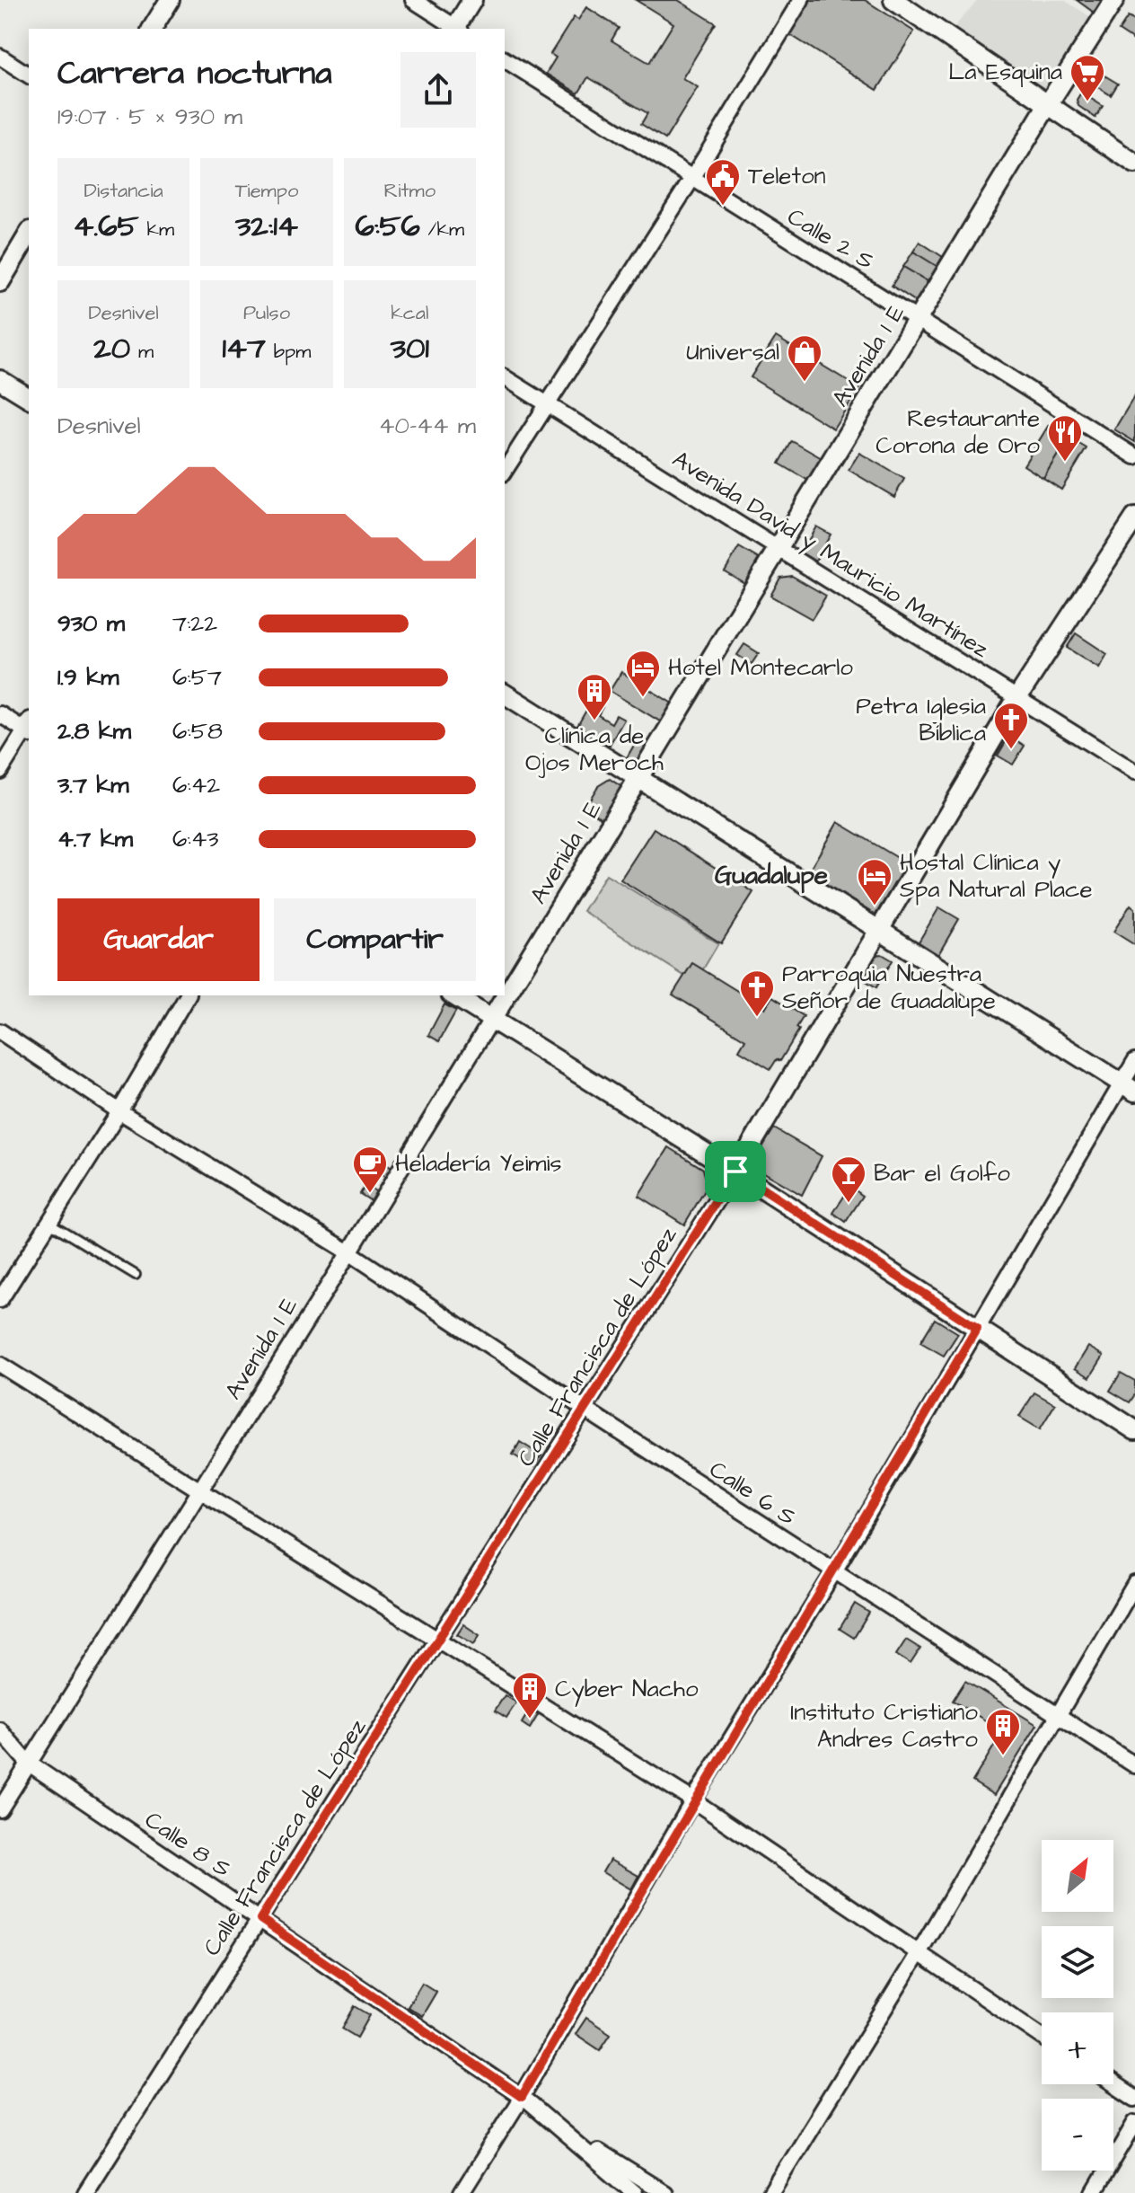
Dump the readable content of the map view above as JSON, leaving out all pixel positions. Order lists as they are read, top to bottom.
{
  "streets": {
    "street": [
      "Calle 2 S",
      "Avenida 1 E",
      "Avenida David y Mauricio Martínez",
      "Calle Francisca de López",
      "Calle 6 S",
      "Calle 8 S"
    ]
  },
  "crossings": [
    ["Calle 2 S", "Avenida 1 E"],
    ["Avenida 1 E", "Avenida David y Mauricio Martínez"],
    ["Avenida 1 E", "Calle 6 S"],
    ["Avenida 1 E", "Calle 8 S"],
    ["Avenida David y Mauricio Martínez", "Calle Francisca de López"],
    ["Calle Francisca de López", "Calle 6 S"],
    ["Calle Francisca de López", "Calle 8 S"]
  ],
  "districts": ["Guadalupe"],
  "places": {
    "supermarket": ["La Esquina"],
    "public building": ["Teleton"],
    "shop": ["Universal"],
    "restaurant": ["Restaurante Corona de Oro"],
    "hotel": ["Hotel Montecarlo", "Hostal Clínica y Spa Natural Place"],
    "building": ["Clínica de Ojos Meroch", "Cyber Nacho", "Instituto Cristiano Andres Castro"],
    "church": ["Petra Iglesia Bíblica", "Parroquia Nuestra Señor de Guadalupe"],
    "cafe": ["Heladería Yeimis"],
    "bar": ["Bar el Golfo"]
  },
  "north": "top right",
  "page": {
    "heading": ["Carrera nocturna", "19:07 · 5 × 930 m"],
    "stats": [
      ["Distancia", "4.65 km"],
      ["Tiempo", "32:14"],
      ["Ritmo", "6:56 /km"],
      ["Desnivel", "20 m"],
      ["Pulso", "147 bpm"],
      ["kcal", "301"]
    ],
    "chart": ["Desnivel", "40–44 m"],
    "list": [
      {
        "name": "930 m",
        "note": "7:22"
      },
      {
        "name": "1.9 km",
        "note": "6:57"
      },
      {
        "name": "2.8 km",
        "note": "6:58"
      },
      {
        "name": "3.7 km",
        "note": "6:42"
      },
      {
        "name": "4.7 km",
        "note": "6:43"
      }
    ],
    "buttons": ["Guardar", "Compartir"],
    "map_buttons": ["+", "−"]
  }
}
